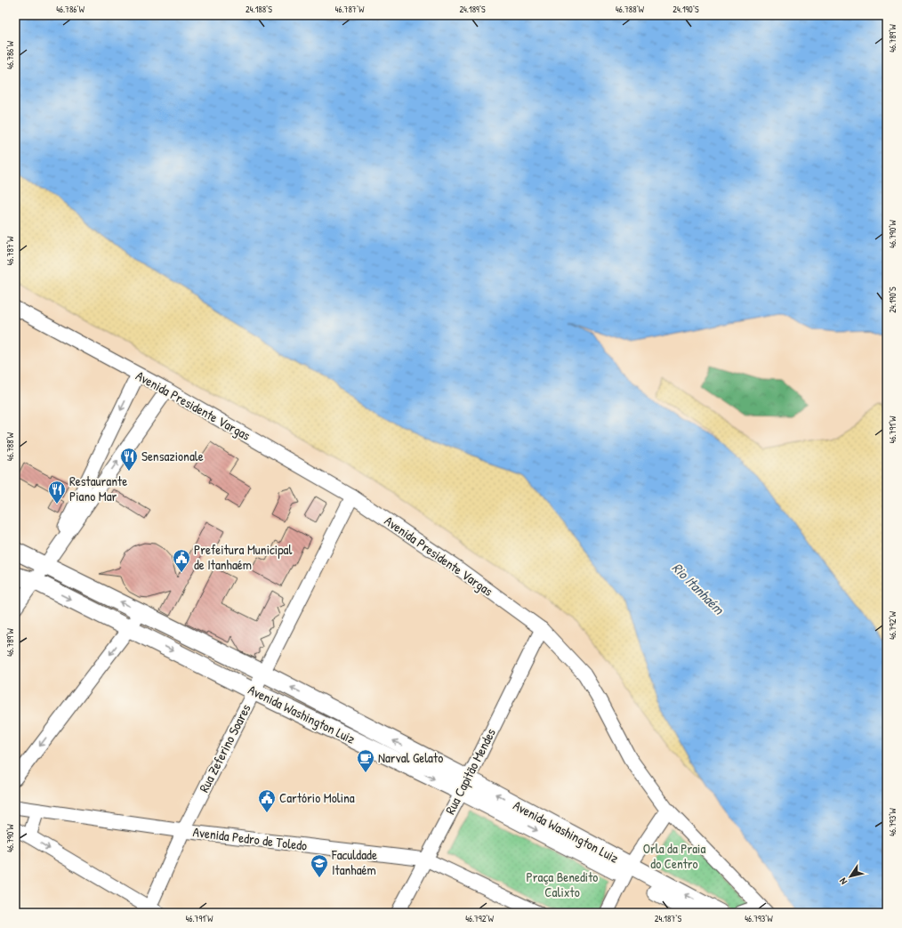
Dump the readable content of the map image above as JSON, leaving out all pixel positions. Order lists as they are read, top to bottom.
{
  "streets": {
    "main road": ["Avenida Washington Luiz"],
    "street": [
      "Avenida Presidente Vargas",
      "Rua Zeferino Soares",
      "Rua Capitão Mendes",
      "Avenida Pedro de Toledo"
    ]
  },
  "crossings": [
    ["Avenida Presidente Vargas", "Rua Zeferino Soares"],
    ["Avenida Presidente Vargas", "Rua Capitão Mendes"],
    ["Avenida Washington Luiz", "Rua Zeferino Soares"],
    ["Avenida Washington Luiz", "Rua Capitão Mendes"],
    ["Rua Zeferino Soares", "Avenida Pedro de Toledo"],
    ["Rua Capitão Mendes", "Avenida Pedro de Toledo"]
  ],
  "water": ["Rio Itanhaém"],
  "parks": ["Orla da Praia do Centro", "Praça Benedito Calixto"],
  "places": {
    "restaurant": ["Sensazionale", "Restaurante Piano Mar"],
    "public building": ["Prefeitura Municipal de Itanhaém", "Cartório Molina"],
    "cafe": ["Narval Gelato"],
    "school or university": ["Faculdade Itanhaém"]
  },
  "north": "bottom left",
  "coordinates": [
    "46.786°W",
    "24.188°S",
    "46.787°W",
    "24.189°S",
    "46.788°W",
    "24.190°S",
    "46.789°W",
    "46.790°W",
    "46.791°W",
    "46.792°W",
    "46.793°W",
    "24.187°S"
  ]
}
